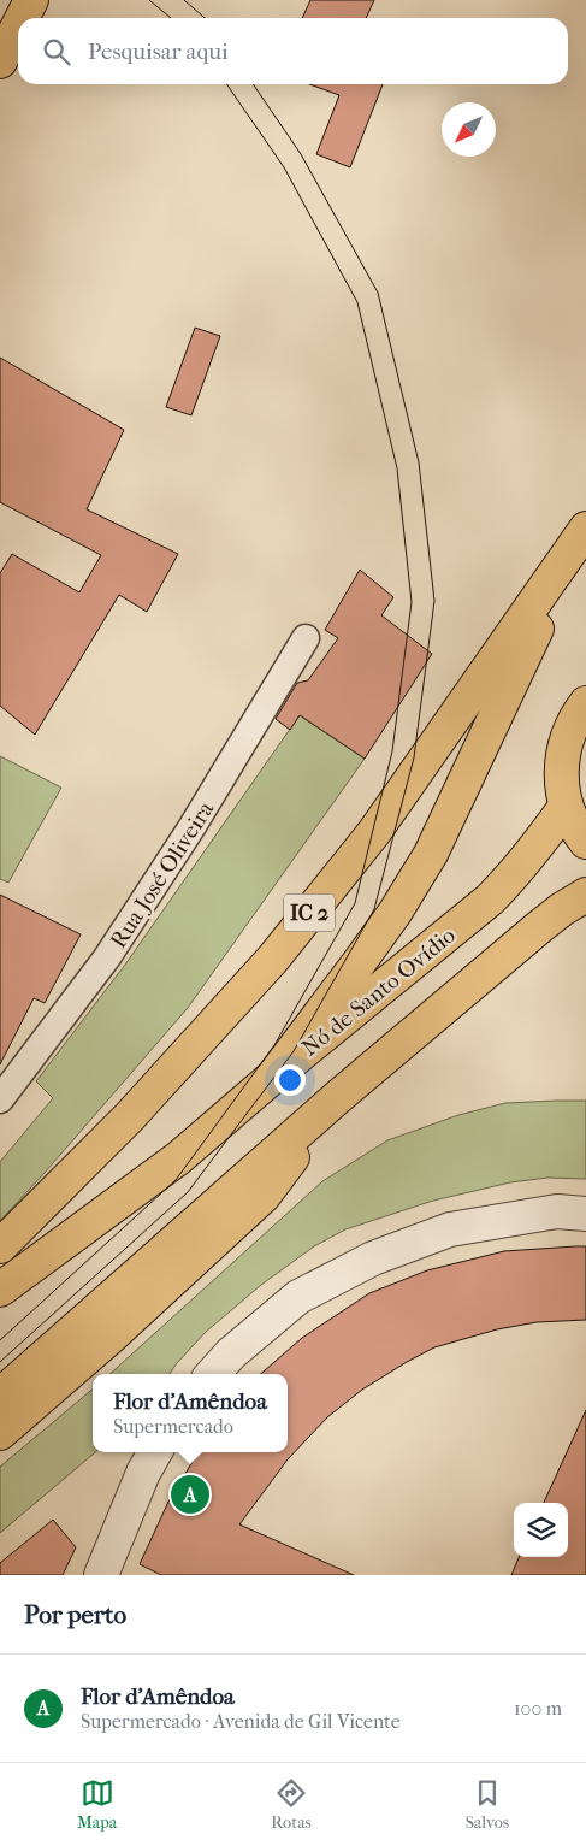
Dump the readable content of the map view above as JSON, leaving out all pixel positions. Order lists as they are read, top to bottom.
{
  "streets": {
    "main road": ["IC 2", "Nó de Santo Ovídio"],
    "street": ["Rua José Oliveira"]
  },
  "crossings": [
    ["IC 2", "Nó de Santo Ovídio"]
  ],
  "north": "bottom left",
  "page": {
    "search": "Pesquisar aqui",
    "popup": ["Flor d'Amêndoa", "Supermercado"],
    "pins": "A",
    "heading": "Por perto",
    "list": [
      {
        "mark": "A",
        "name": "Flor d'Amêndoa",
        "note": "Supermercado · Avenida de Gil Vicente",
        "value": "100 m"
      }
    ],
    "nav": ["Mapa", "Rotas", "Salvos"]
  }
}
